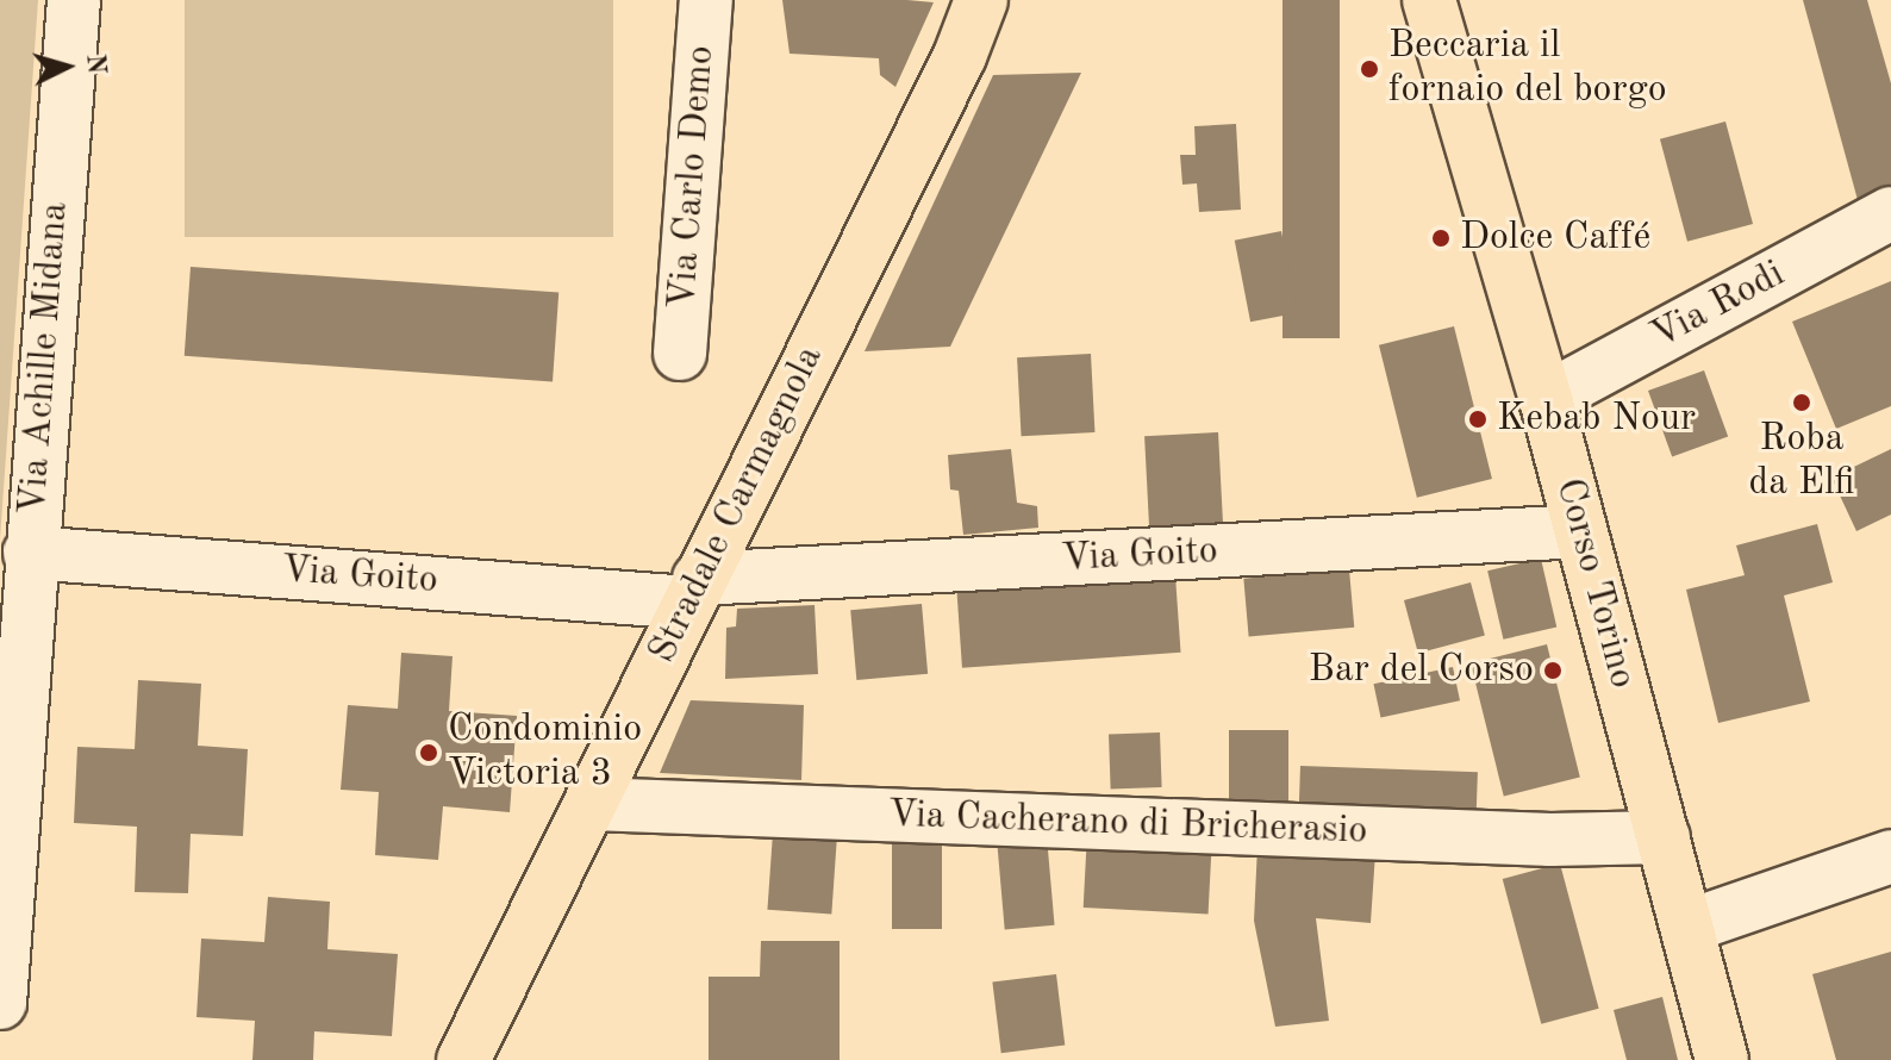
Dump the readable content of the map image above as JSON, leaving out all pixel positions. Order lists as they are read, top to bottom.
{
  "streets": {
    "main road": ["Stradale Carmagnola", "Corso Torino"],
    "street": [
      "Via Carlo Demo",
      "Via Rodi",
      "Via Achille Midana",
      "Via Goito",
      "Via Cacherano di Bricherasio"
    ]
  },
  "crossings": [
    ["Via Rodi", "Corso Torino"],
    ["Via Achille Midana", "Via Goito"],
    ["Stradale Carmagnola", "Via Goito"],
    ["Stradale Carmagnola", "Via Cacherano di Bricherasio"],
    ["Via Goito", "Corso Torino"],
    ["Corso Torino", "Via Cacherano di Bricherasio"]
  ],
  "places": [
    "Beccaria il fornaio del borgo",
    "Dolce Caffé",
    "Roba da Elfi",
    "Kebab Nour",
    "Bar del Corso",
    "Condominio Victoria 3"
  ],
  "north": "right"
}
